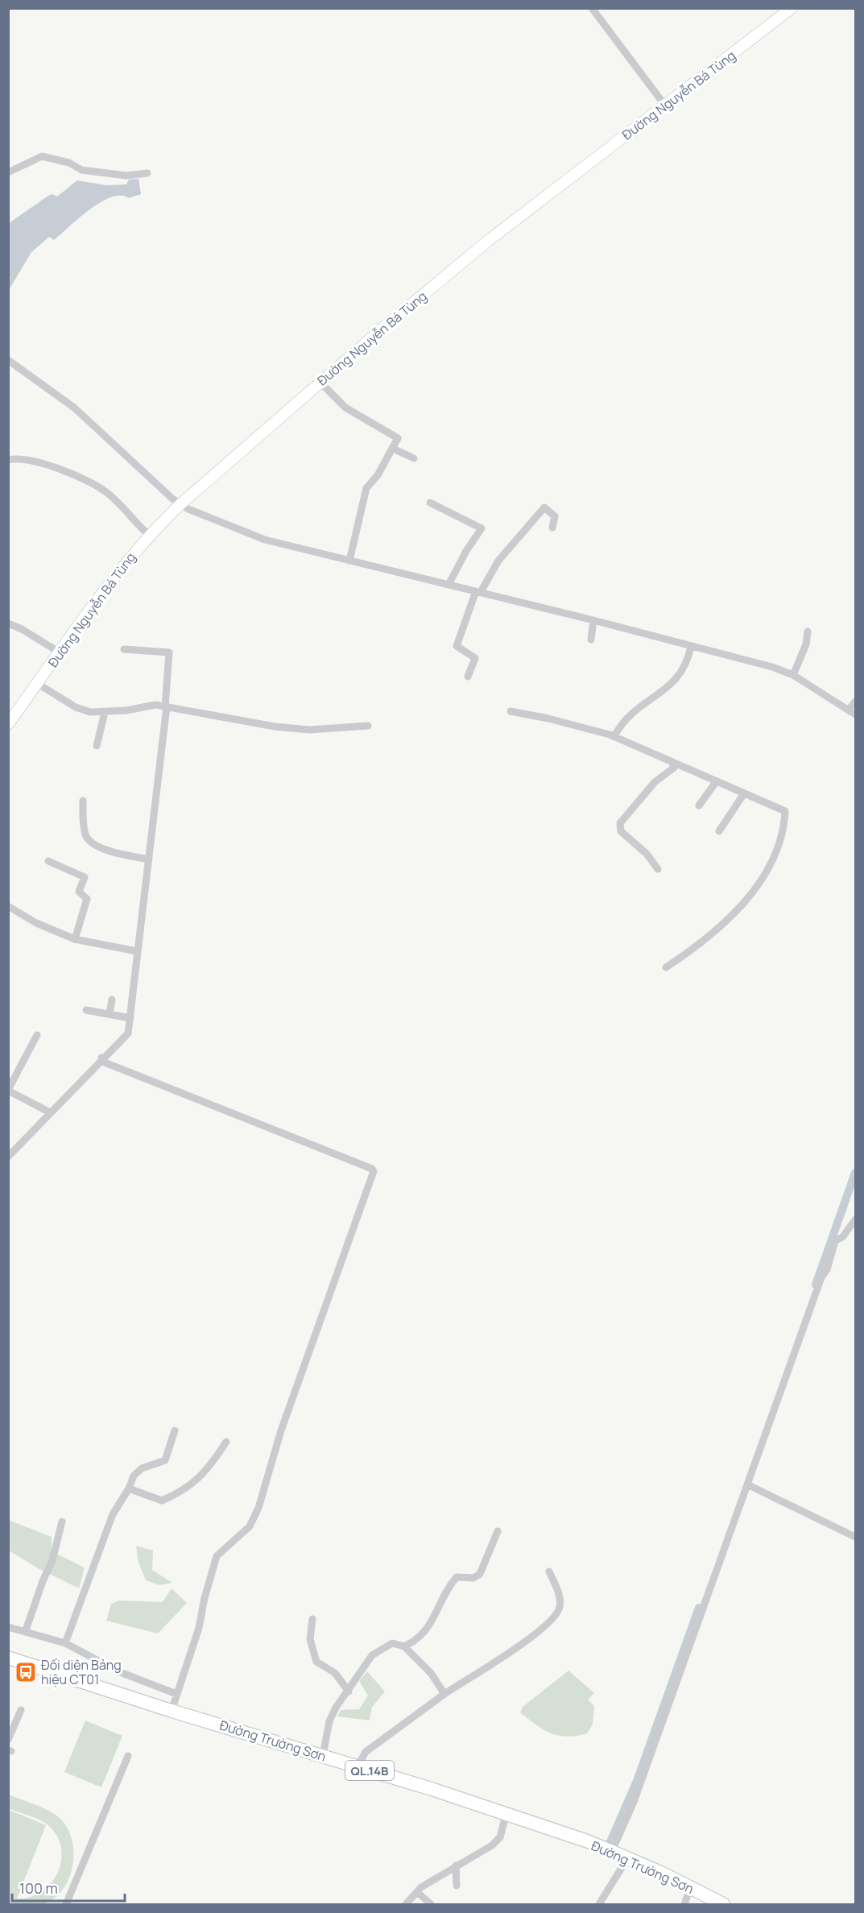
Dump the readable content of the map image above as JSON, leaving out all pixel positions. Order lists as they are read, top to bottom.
{
  "streets": {
    "highway": ["Đường Trường Sơn", "QL.14B"],
    "main road": ["Đường Nguyễn Bá Tùng"]
  },
  "places": {
    "bus stop": ["Đối diện Bảng hiệu CT01"]
  },
  "scale_bar": "100 m"
}
